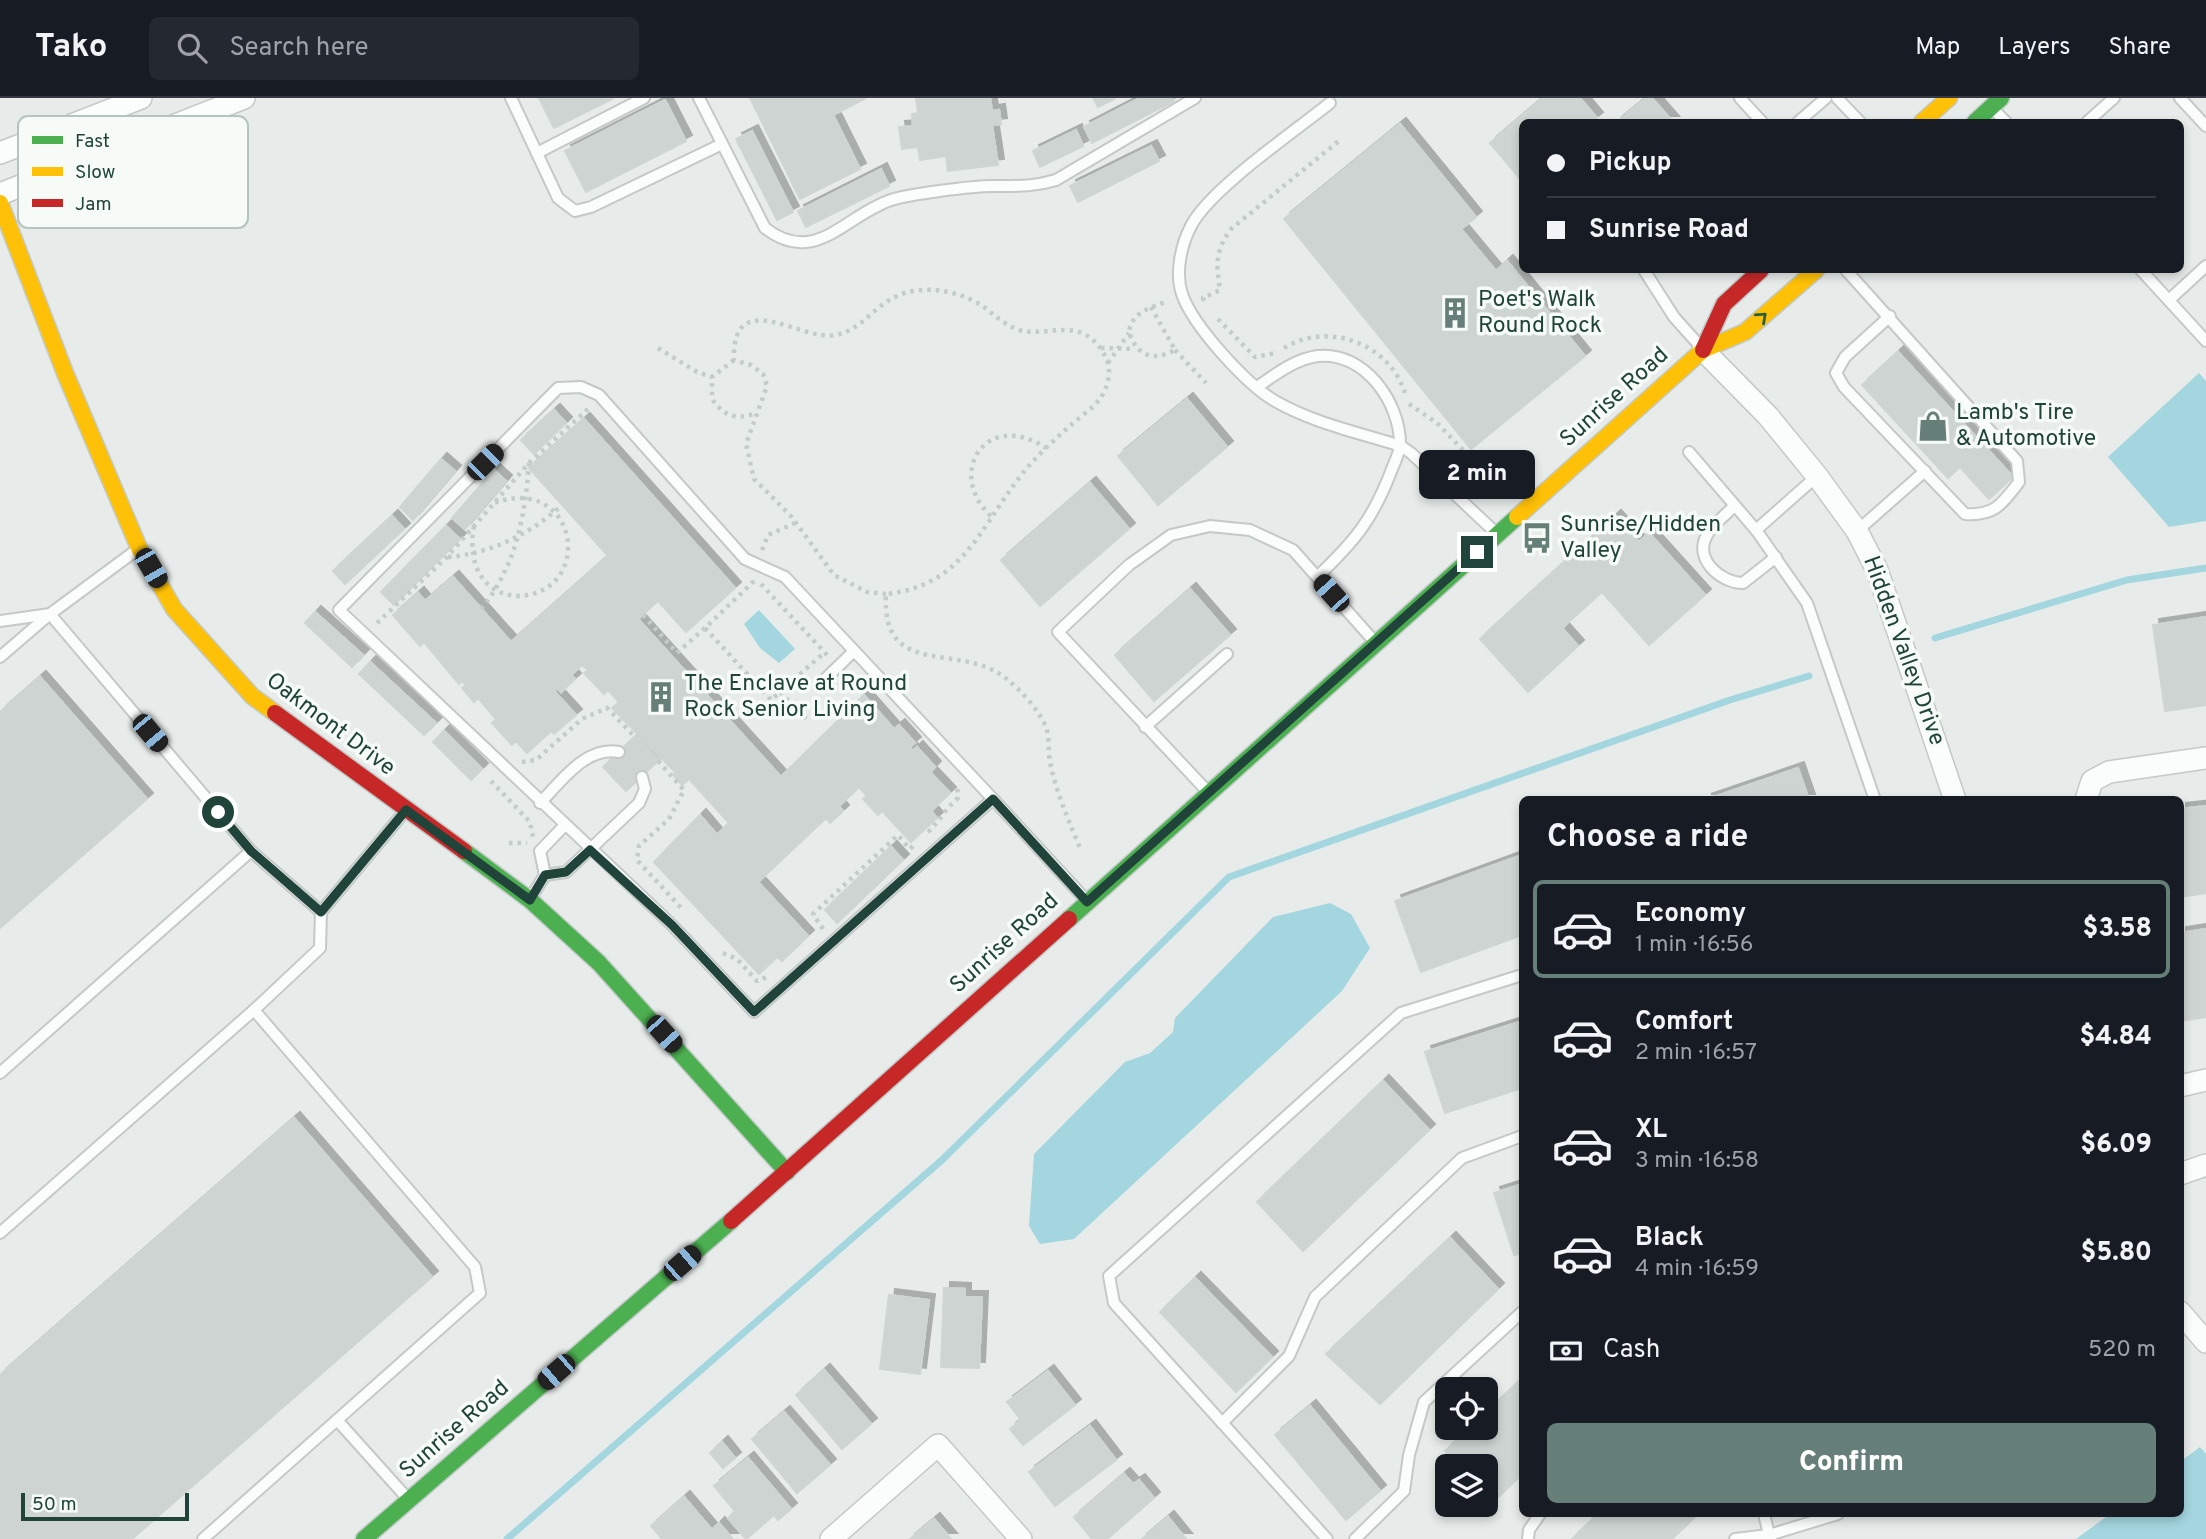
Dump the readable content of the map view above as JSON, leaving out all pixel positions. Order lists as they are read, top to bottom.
{
  "streets": {
    "main road": ["Sunrise Road", "Oakmont Drive"],
    "street": ["Hidden Valley Drive"]
  },
  "crossings": [
    ["Sunrise Road", "Hidden Valley Drive"],
    ["Sunrise Road", "Oakmont Drive"]
  ],
  "places": {
    "building": ["Poet's Walk Round Rock", "The Enclave at Round Rock Senior Living"],
    "shop": ["Lamb's Tire & Automotive"],
    "bus stop": ["Sunrise/Hidden Valley"]
  },
  "legend": ["Fast", "Slow", "Jam"],
  "scale_bar": "50 m",
  "page": {
    "header": "Tako",
    "search": "Search here",
    "nav": ["Map", "Layers", "Share"],
    "banner": ["Pickup", "Sunrise Road"],
    "bubble": "2 min",
    "heading": "Choose a ride",
    "list": [
      {
        "name": "Economy",
        "note": "1 min · 16:56",
        "value": "$3.58"
      },
      {
        "name": "Comfort",
        "note": "2 min · 16:57",
        "value": "$4.84"
      },
      {
        "name": "XL",
        "note": "3 min · 16:58",
        "value": "$6.09"
      },
      {
        "name": "Black",
        "note": "4 min · 16:59",
        "value": "$5.80"
      }
    ],
    "pay": ["Cash", "520 m"],
    "buttons": "Confirm",
    "scale": "50 m"
  }
}
